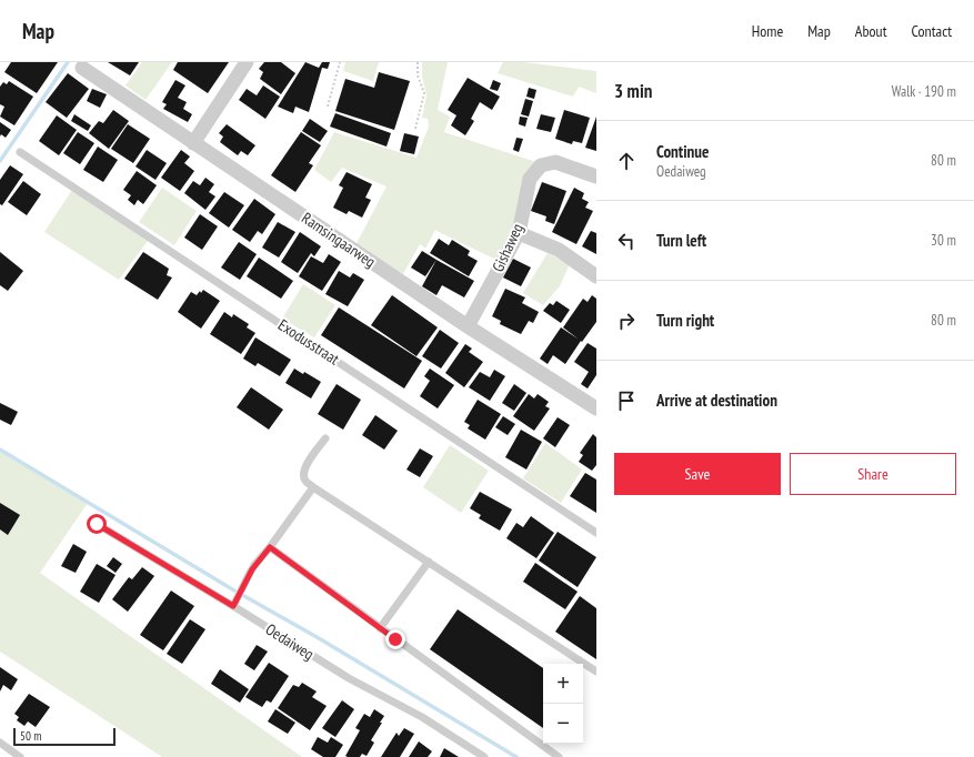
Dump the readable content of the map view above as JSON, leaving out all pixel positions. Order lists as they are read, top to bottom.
{
  "streets": {
    "street": ["Ramsingaarweg", "Gishaweg"],
    "lane": ["Exodusstraat", "Oedaiweg"]
  },
  "crossings": [
    ["Ramsingaarweg", "Gishaweg"]
  ],
  "scale_bar": "50 m",
  "page": {
    "header": "Map",
    "nav": [
      "Home",
      "Map",
      "About",
      "Contact"
    ],
    "heading": ["3 min", "Walk · 190 m"],
    "list": [
      ["Continue", "Oedaiweg", "80 m"],
      ["Turn left", "30 m"],
      ["Turn right", "80 m"],
      "Arrive at destination"
    ],
    "buttons": ["Save", "Share"],
    "map_buttons": ["+", "−"],
    "scale": "50 m"
  }
}
